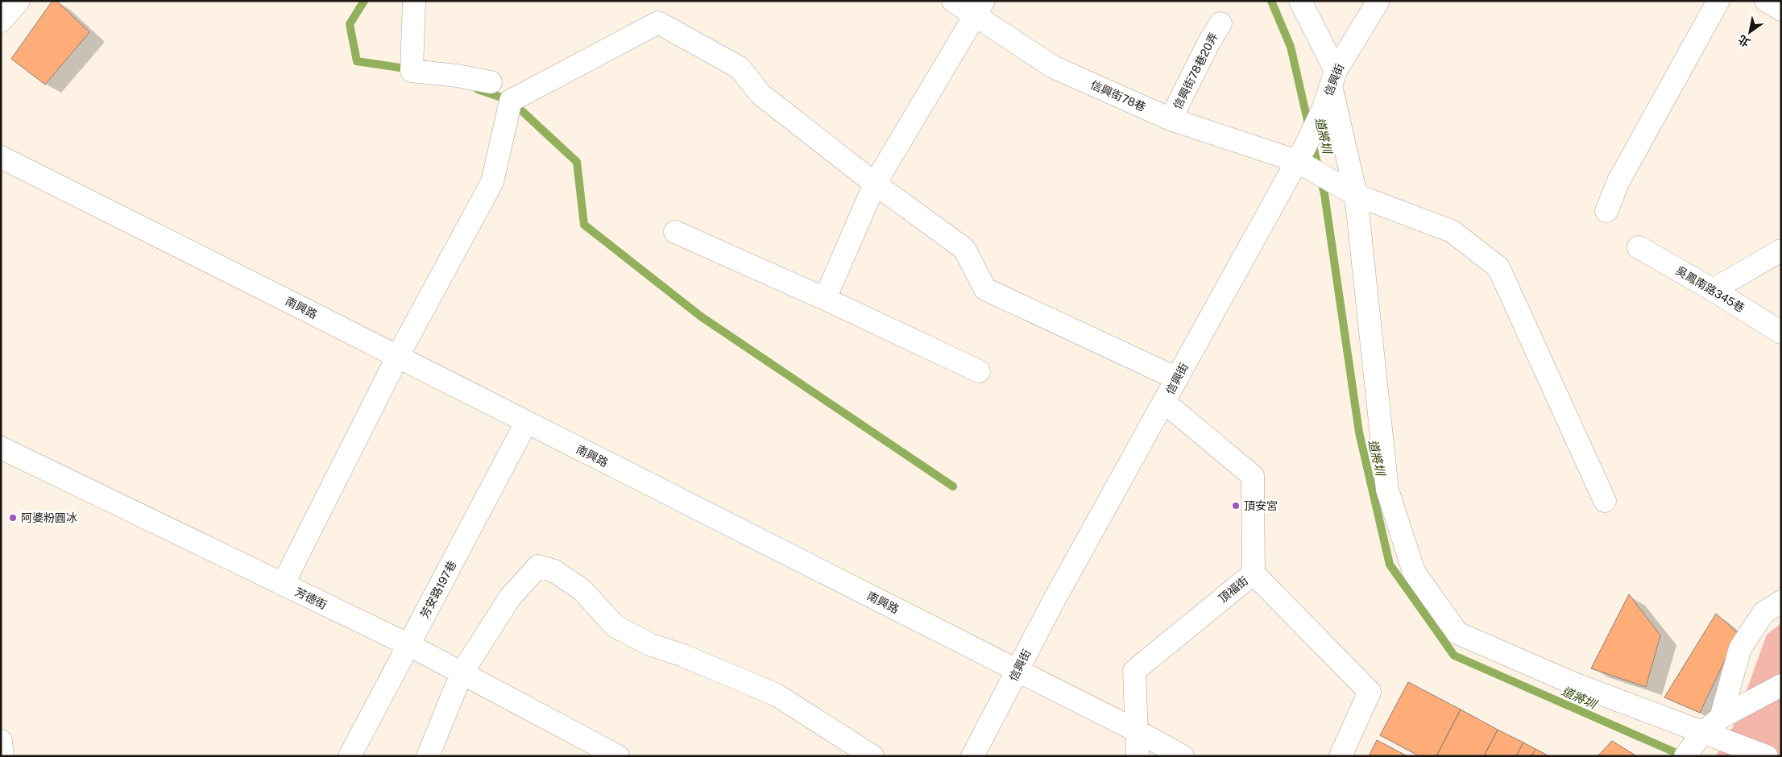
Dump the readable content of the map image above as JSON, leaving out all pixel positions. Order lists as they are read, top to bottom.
{
  "streets": {
    "street": [
      "信興街78巷20弄",
      "信興街",
      "信興街78巷",
      "吳鳳南路345巷",
      "南興路",
      "芳安路197巷",
      "頂福街",
      "芳德街"
    ]
  },
  "crossings": [
    ["信興街78巷20弄", "信興街78巷"],
    ["信興街", "信興街78巷"],
    ["信興街", "南興路"],
    ["信興街", "頂福街"],
    ["南興路", "芳安路197巷"],
    ["南興路", "頂福街"],
    ["芳安路197巷", "芳德街"]
  ],
  "water": ["道將圳"],
  "places": ["頂安宮", "阿婆粉圓冰"],
  "north": "bottom left"
}
